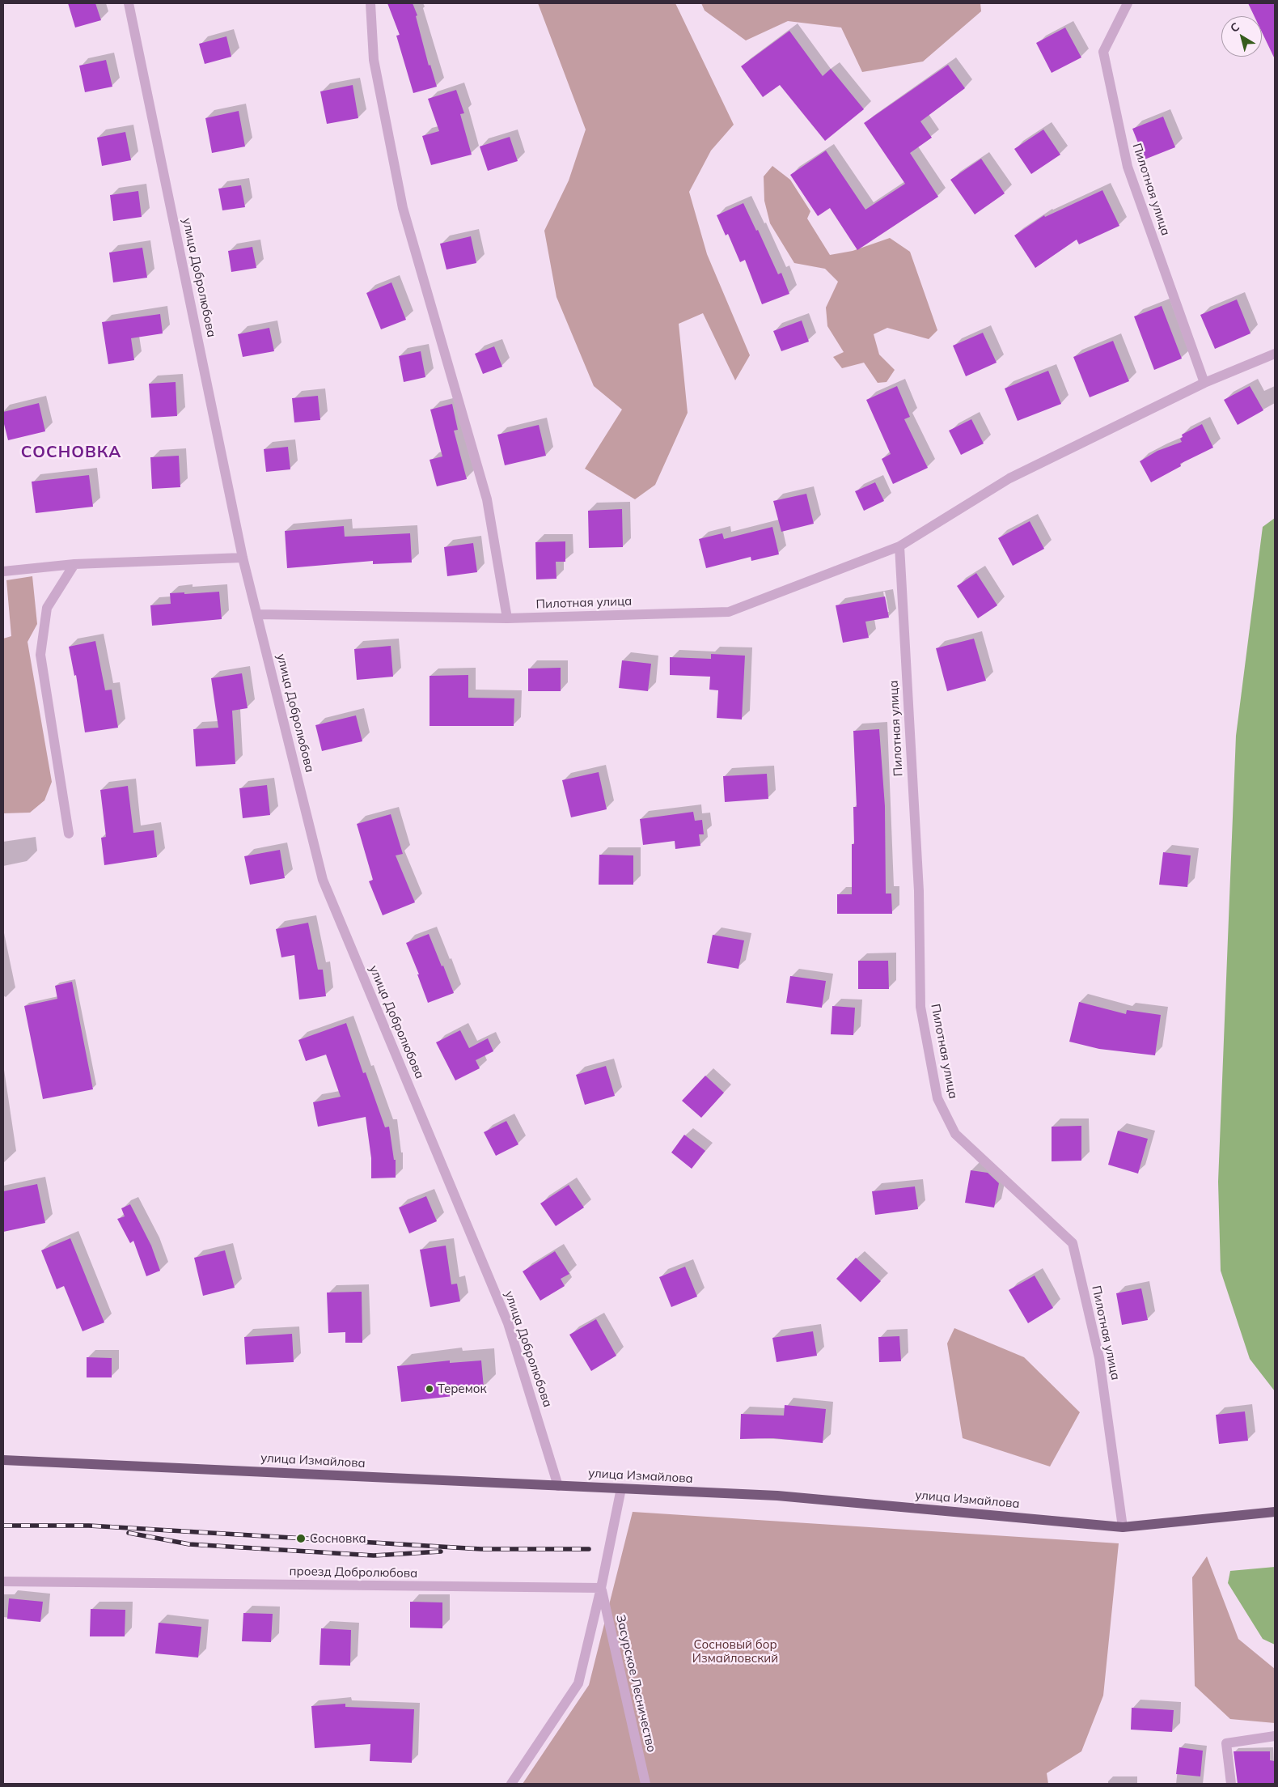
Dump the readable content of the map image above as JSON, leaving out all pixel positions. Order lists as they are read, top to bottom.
{
  "streets": {
    "main road": ["улица Измайлова"],
    "street": [
      "Пилотная улица",
      "улица Добролюбова",
      "проезд Добролюбова",
      "Засурское Лесничество"
    ]
  },
  "crossings": [
    ["Пилотная улица", "улица Добролюбова"],
    ["Пилотная улица", "улица Измайлова"],
    ["улица Добролюбова", "улица Измайлова"],
    ["проезд Добролюбова", "Засурское Лесничество"]
  ],
  "districts": ["СОСНОВКА"],
  "parks": ["Сосновый бор Измайловский"],
  "places": ["Теремок", "Сосновка"],
  "north": "top left"
}
